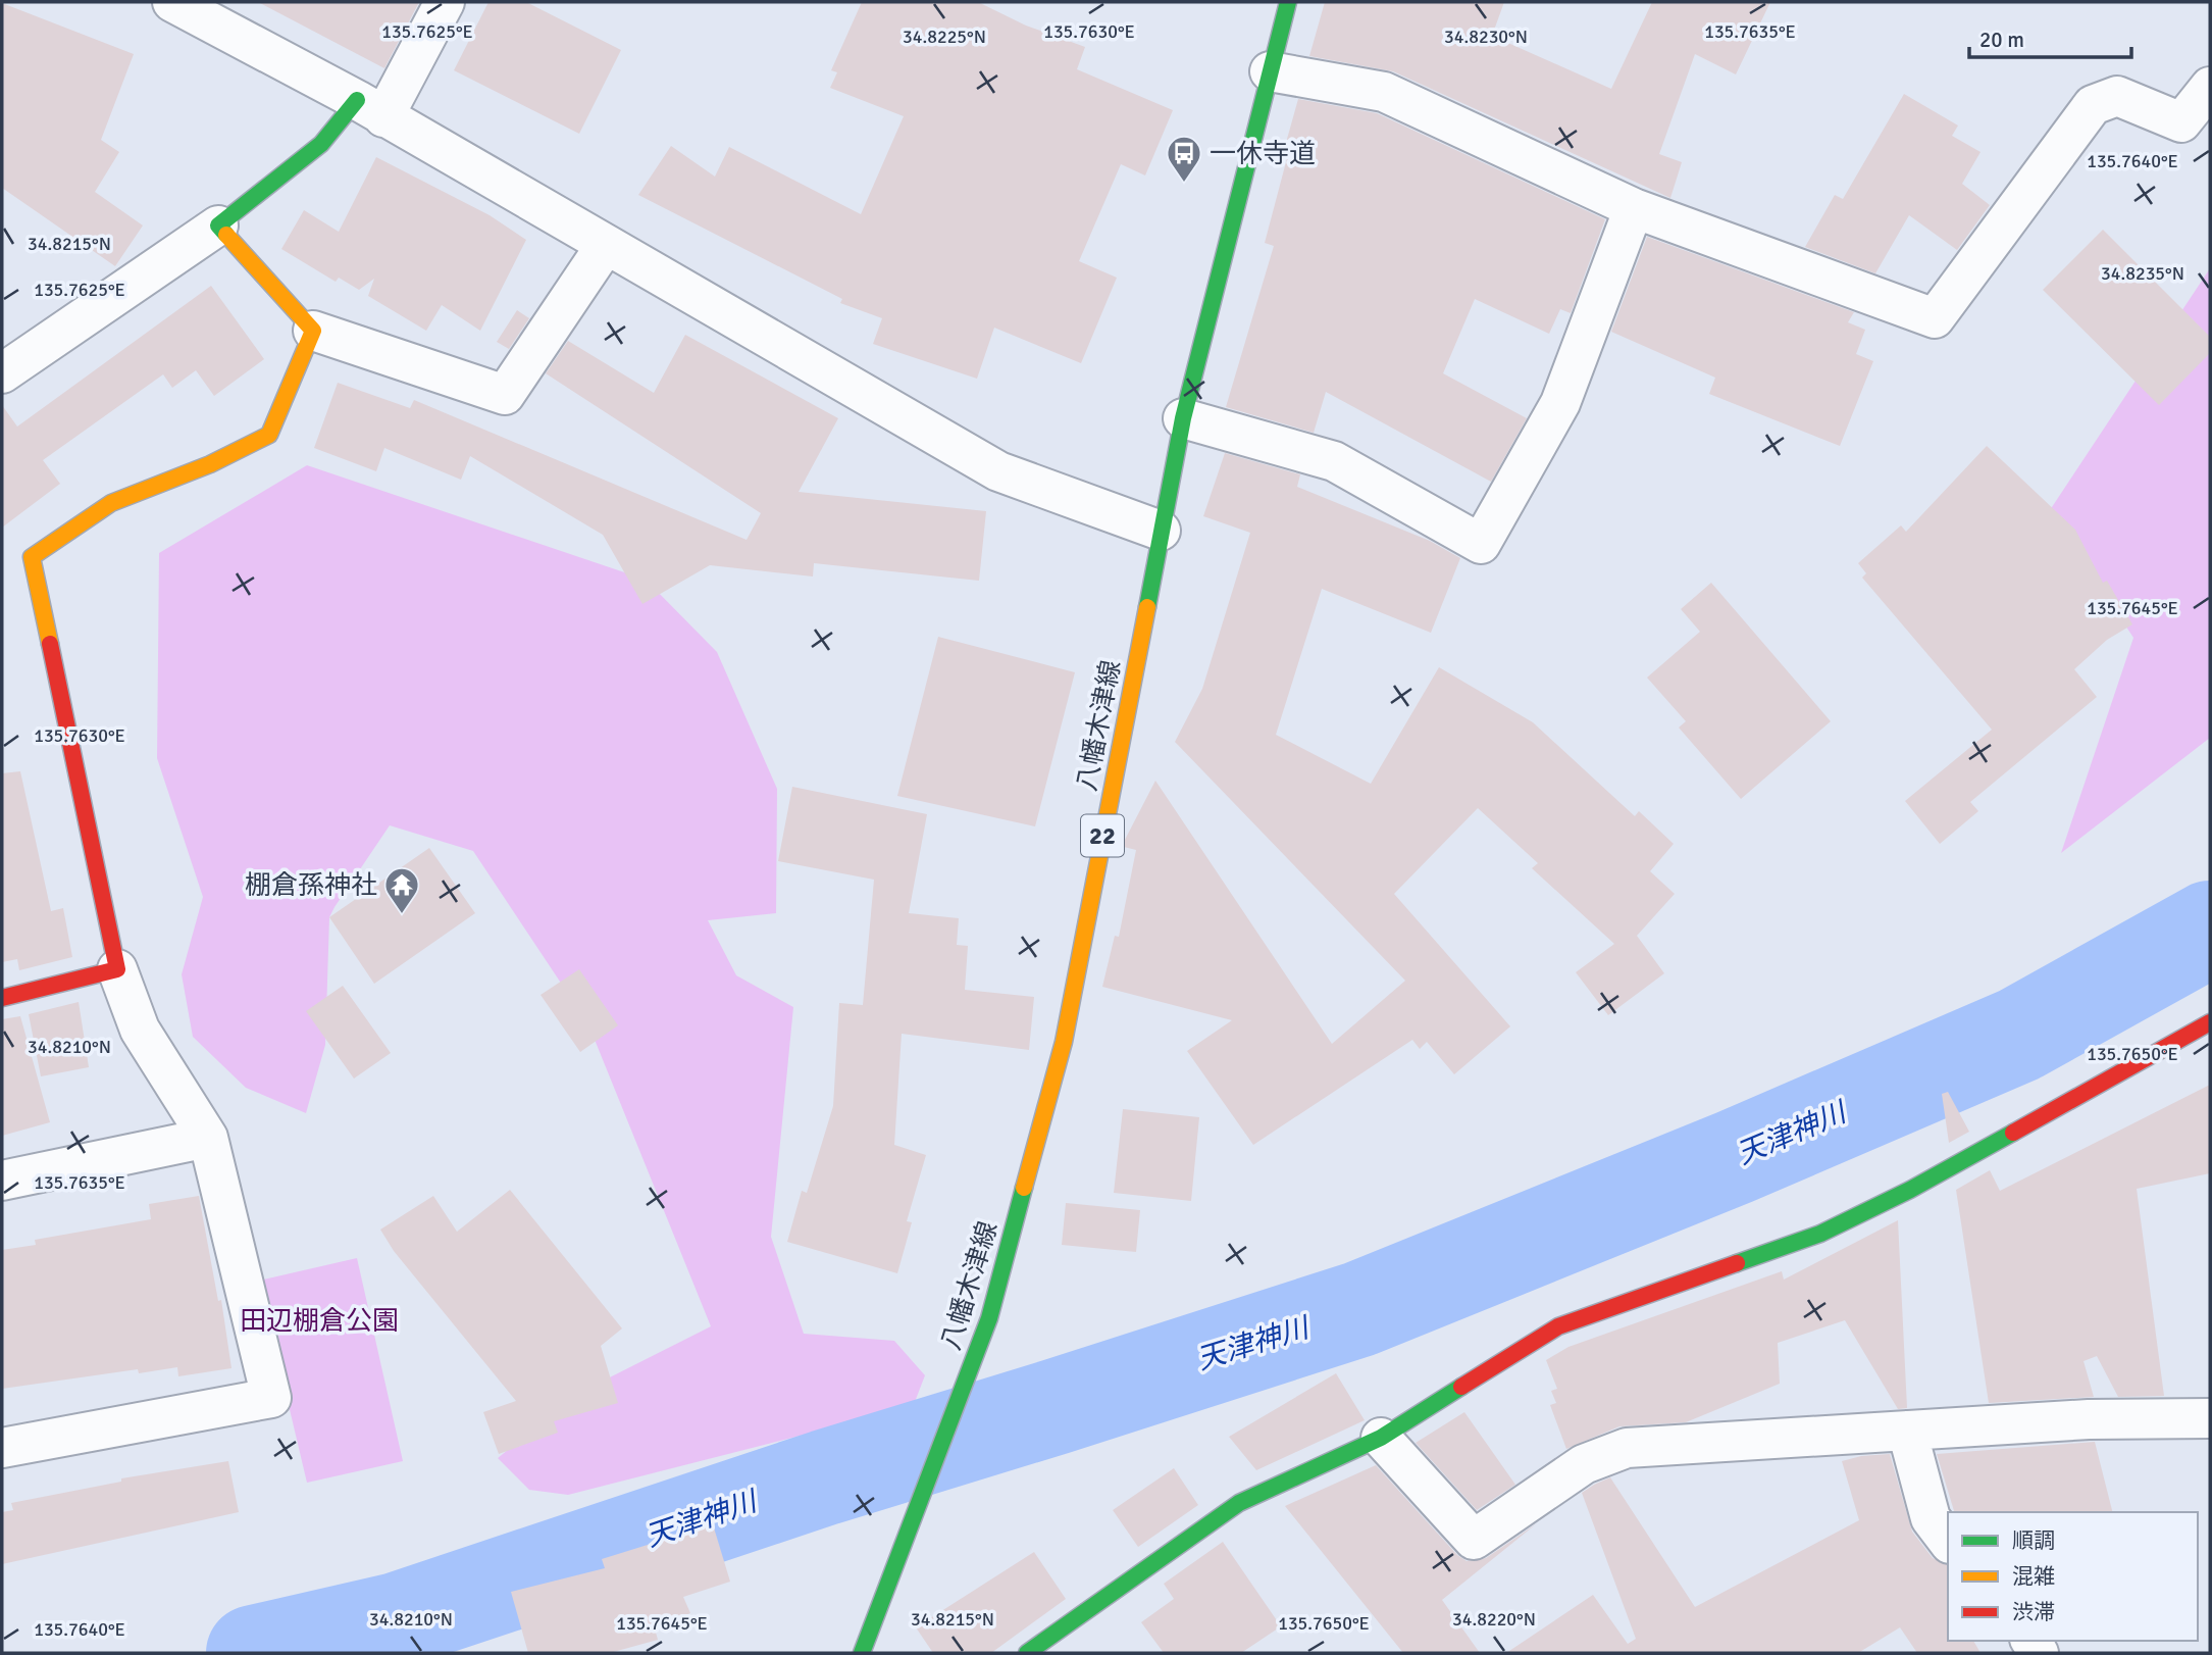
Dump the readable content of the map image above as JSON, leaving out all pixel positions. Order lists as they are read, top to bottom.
{
  "streets": {
    "street": ["八幡木津線", "22"]
  },
  "water": ["天津神川"],
  "parks": ["田辺棚倉公園"],
  "places": {
    "bus stop": ["一休寺道"],
    "temple": ["棚倉孫神社"]
  },
  "legend": ["順調", "混雑", "渋滞"],
  "scale_bar": "20 m",
  "coordinates": [
    "135.7625°E",
    "135.7635°E",
    "135.7630°E",
    "34.8225°N",
    "34.8230°N",
    "135.7640°E",
    "34.8215°N",
    "34.8235°N",
    "135.7645°E",
    "34.8210°N",
    "135.7650°E",
    "34.8220°N"
  ]
}
